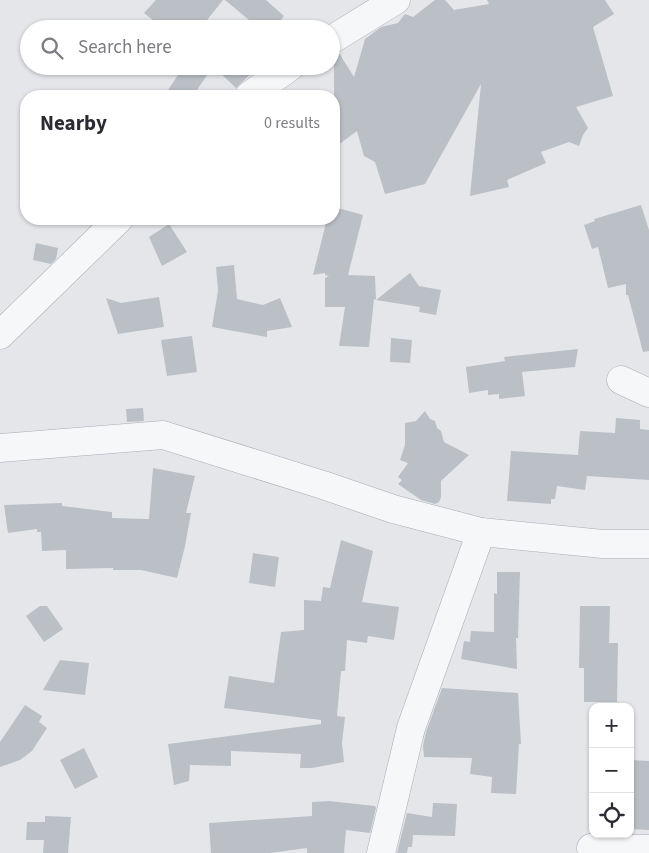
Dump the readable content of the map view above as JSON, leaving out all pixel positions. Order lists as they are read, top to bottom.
{
  "page": {
    "search": "Search here",
    "heading": ["Nearby", "0 results"],
    "map_buttons": ["+", "−"]
  }
}
